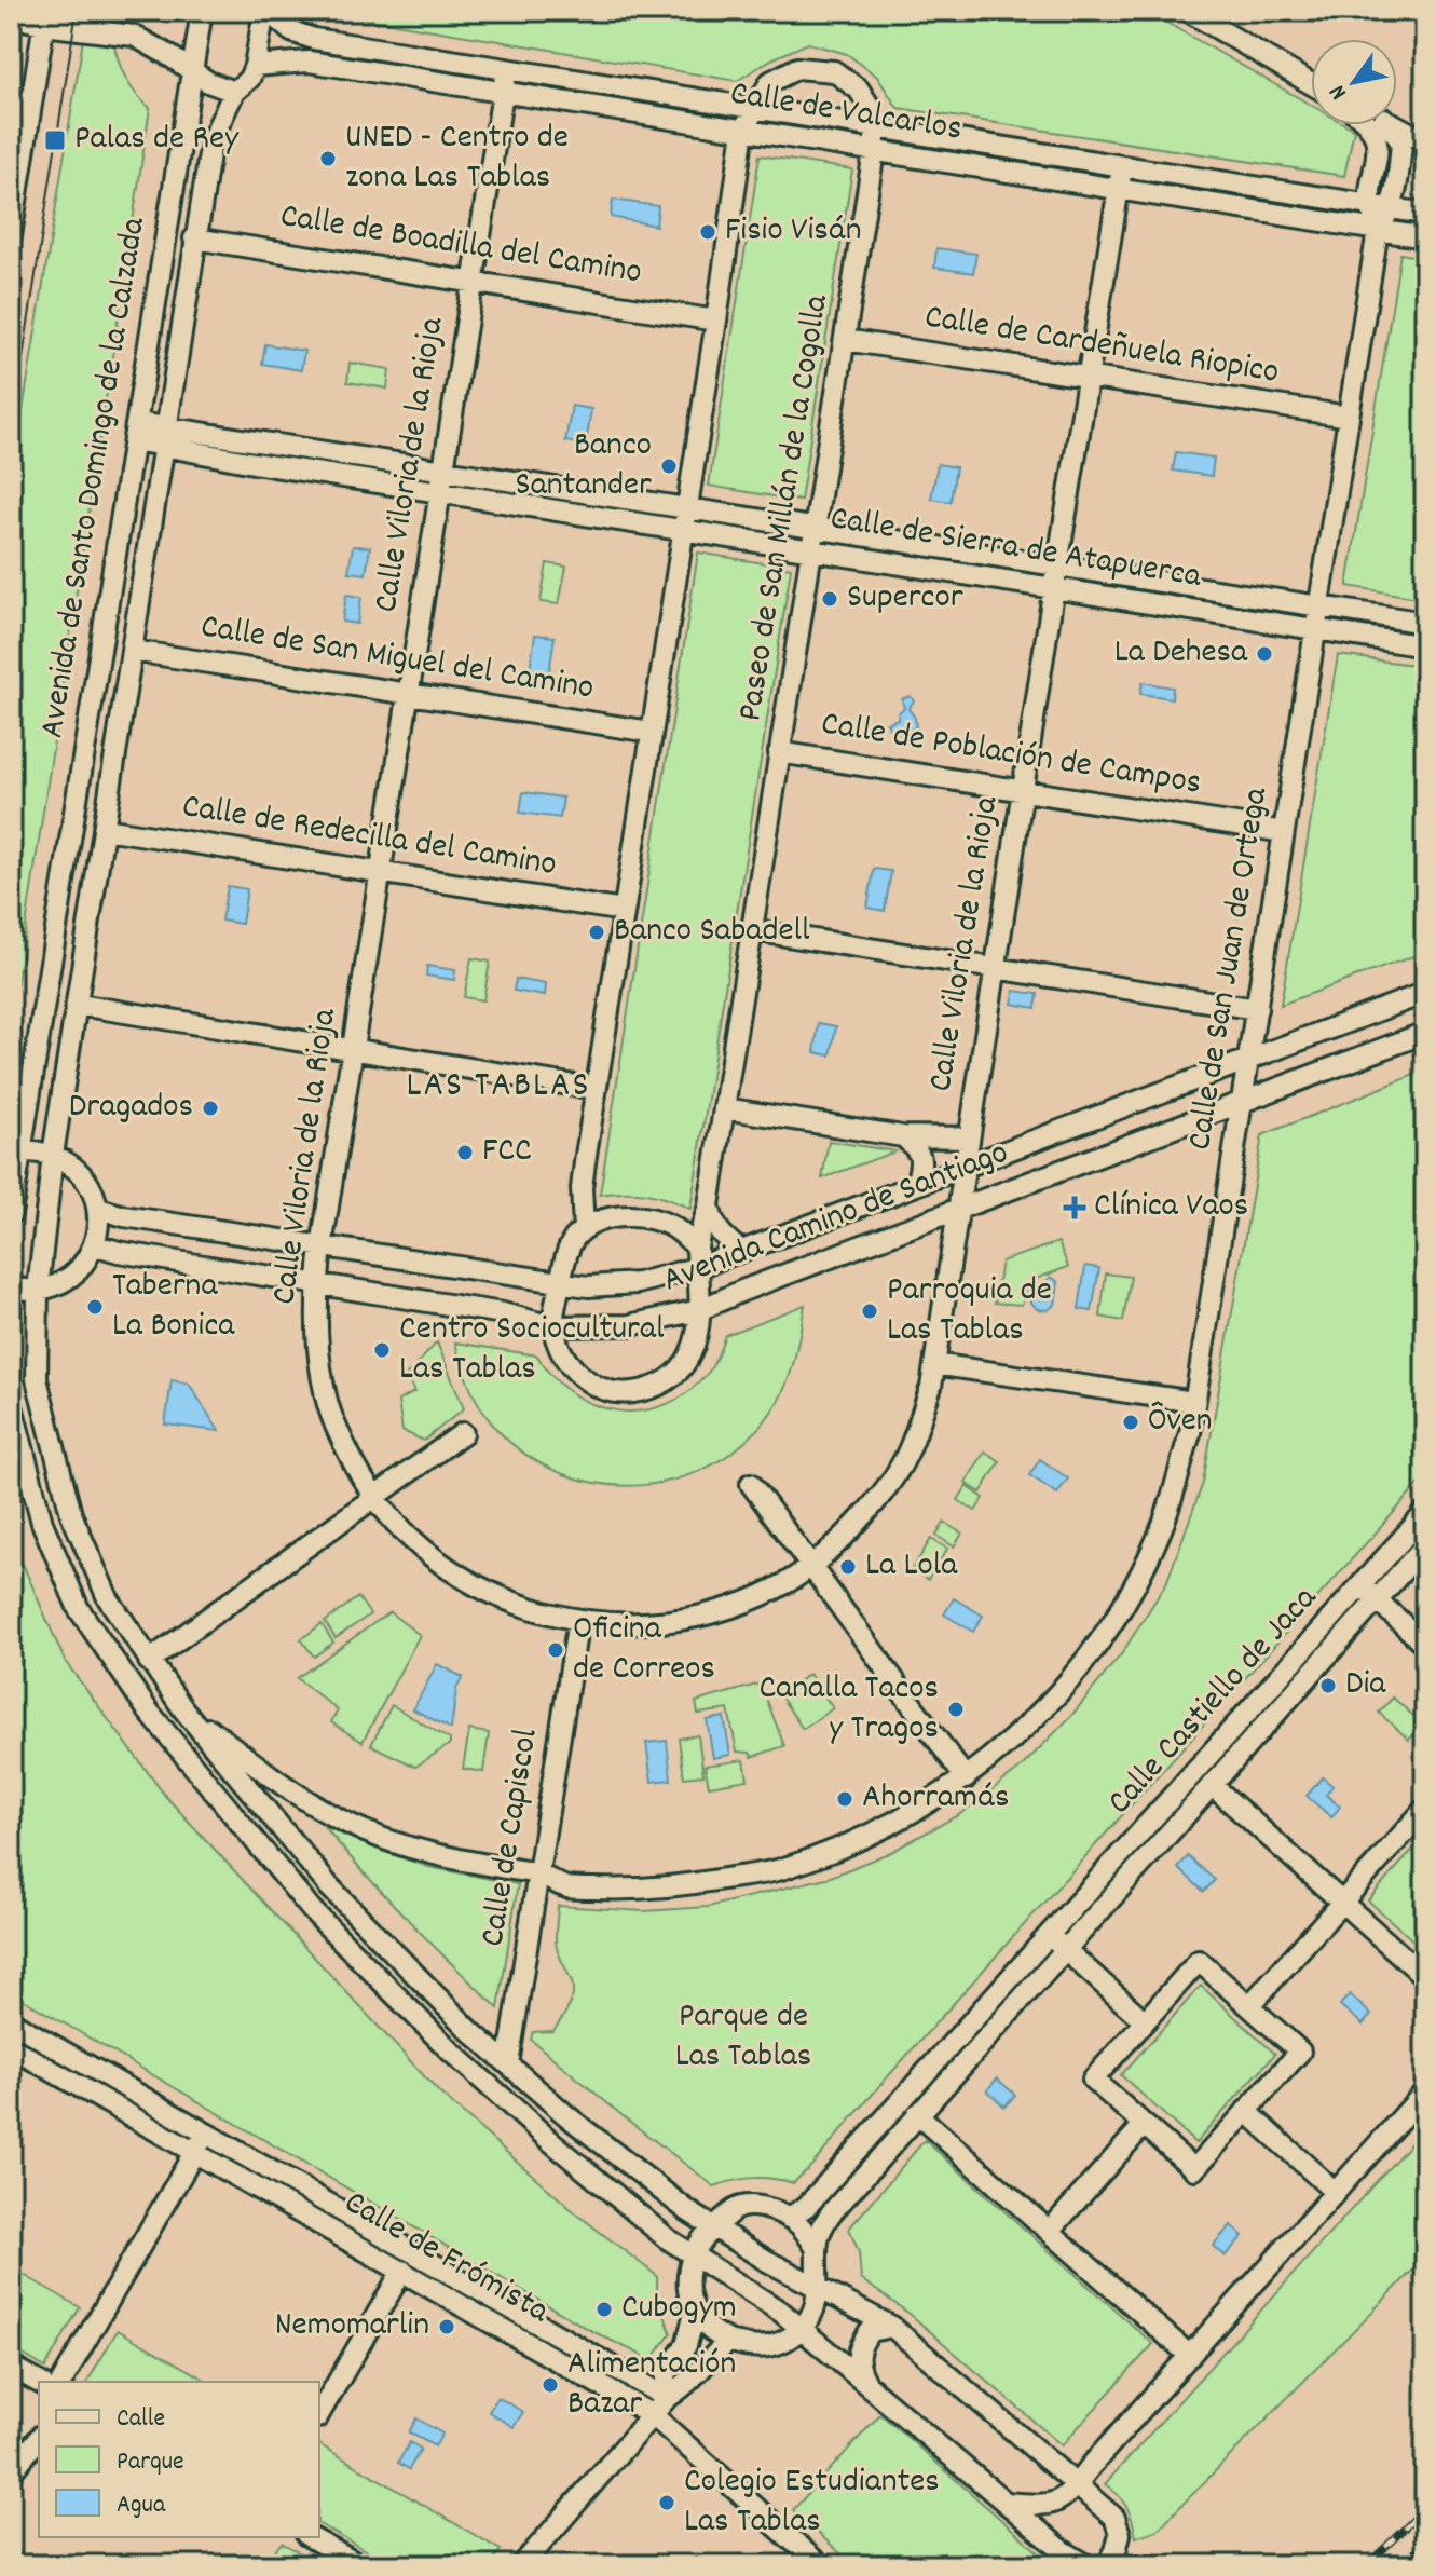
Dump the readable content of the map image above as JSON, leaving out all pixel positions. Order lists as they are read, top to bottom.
{
  "streets": {
    "street": [
      "Calle de Valcarlos",
      "Calle de Boadilla del Camino",
      "Calle de Cardeñuela Riopico",
      "Calle Viloria de la Rioja",
      "Avenida de Santo Domingo de la Calzada",
      "Paseo de San Millán de la Cogolla",
      "Calle de Sierra de Atapuerca",
      "Calle de San Miguel del Camino",
      "Calle de Población de Campos",
      "Calle de Redecilla del Camino",
      "Calle de San Juan de Ortega",
      "Avenida Camino de Santiago",
      "Calle Castiello de Jaca",
      "Calle de Capiscol",
      "Calle de Frómista"
    ]
  },
  "crossings": [
    ["Calle de Valcarlos", "Calle Viloria de la Rioja"],
    ["Calle de Valcarlos", "Avenida de Santo Domingo de la Calzada"],
    ["Calle de Valcarlos", "Paseo de San Millán de la Cogolla"],
    ["Calle de Valcarlos", "Calle de San Juan de Ortega"],
    ["Calle de Boadilla del Camino", "Calle Viloria de la Rioja"],
    ["Calle de Boadilla del Camino", "Avenida de Santo Domingo de la Calzada"],
    ["Calle de Cardeñuela Riopico", "Calle Viloria de la Rioja"],
    ["Calle de Cardeñuela Riopico", "Paseo de San Millán de la Cogolla"],
    ["Calle de Cardeñuela Riopico", "Calle de San Juan de Ortega"],
    ["Calle Viloria de la Rioja", "Calle de Sierra de Atapuerca"],
    ["Calle Viloria de la Rioja", "Calle de San Miguel del Camino"],
    ["Calle Viloria de la Rioja", "Calle de Población de Campos"],
    ["Calle Viloria de la Rioja", "Calle de Redecilla del Camino"],
    ["Calle Viloria de la Rioja", "Avenida Camino de Santiago"],
    ["Calle Viloria de la Rioja", "Calle de Capiscol"],
    ["Avenida de Santo Domingo de la Calzada", "Calle de Sierra de Atapuerca"],
    ["Avenida de Santo Domingo de la Calzada", "Calle de San Miguel del Camino"],
    ["Avenida de Santo Domingo de la Calzada", "Calle de Redecilla del Camino"],
    ["Avenida de Santo Domingo de la Calzada", "Calle de San Juan de Ortega"],
    ["Avenida de Santo Domingo de la Calzada", "Calle Castiello de Jaca"],
    ["Avenida de Santo Domingo de la Calzada", "Calle de Capiscol"],
    ["Paseo de San Millán de la Cogolla", "Calle de Sierra de Atapuerca"],
    ["Paseo de San Millán de la Cogolla", "Calle de Población de Campos"],
    ["Paseo de San Millán de la Cogolla", "Avenida Camino de Santiago"],
    ["Calle de Sierra de Atapuerca", "Calle de San Juan de Ortega"],
    ["Calle de Población de Campos", "Calle de San Juan de Ortega"],
    ["Calle de San Juan de Ortega", "Avenida Camino de Santiago"],
    ["Calle de San Juan de Ortega", "Calle de Capiscol"]
  ],
  "districts": ["LAS TABLAS"],
  "parks": ["Parque de Las Tablas"],
  "places": {
    "transit": ["Palas de Rey"],
    "other": [
      "UNED - Centro de zona Las Tablas",
      "Fisio Visán",
      "Banco Santander",
      "Supercor",
      "La Dehesa",
      "Banco Sabadell",
      "Dragados",
      "FCC",
      "Taberna La Bonica",
      "Parroquia de Las Tablas",
      "Centro Sociocultural Las Tablas",
      "Ôven",
      "La Lola",
      "Oficina de Correos",
      "Dia",
      "Canalla Tacos y Tragos",
      "Ahorramás",
      "Cubogym",
      "Nemomarlin",
      "Alimentación Bazar",
      "Colegio Estudiantes Las Tablas"
    ],
    "health": ["Clínica Vaos"]
  },
  "legend": ["Calle", "Parque", "Agua"],
  "north": "bottom left"
}
